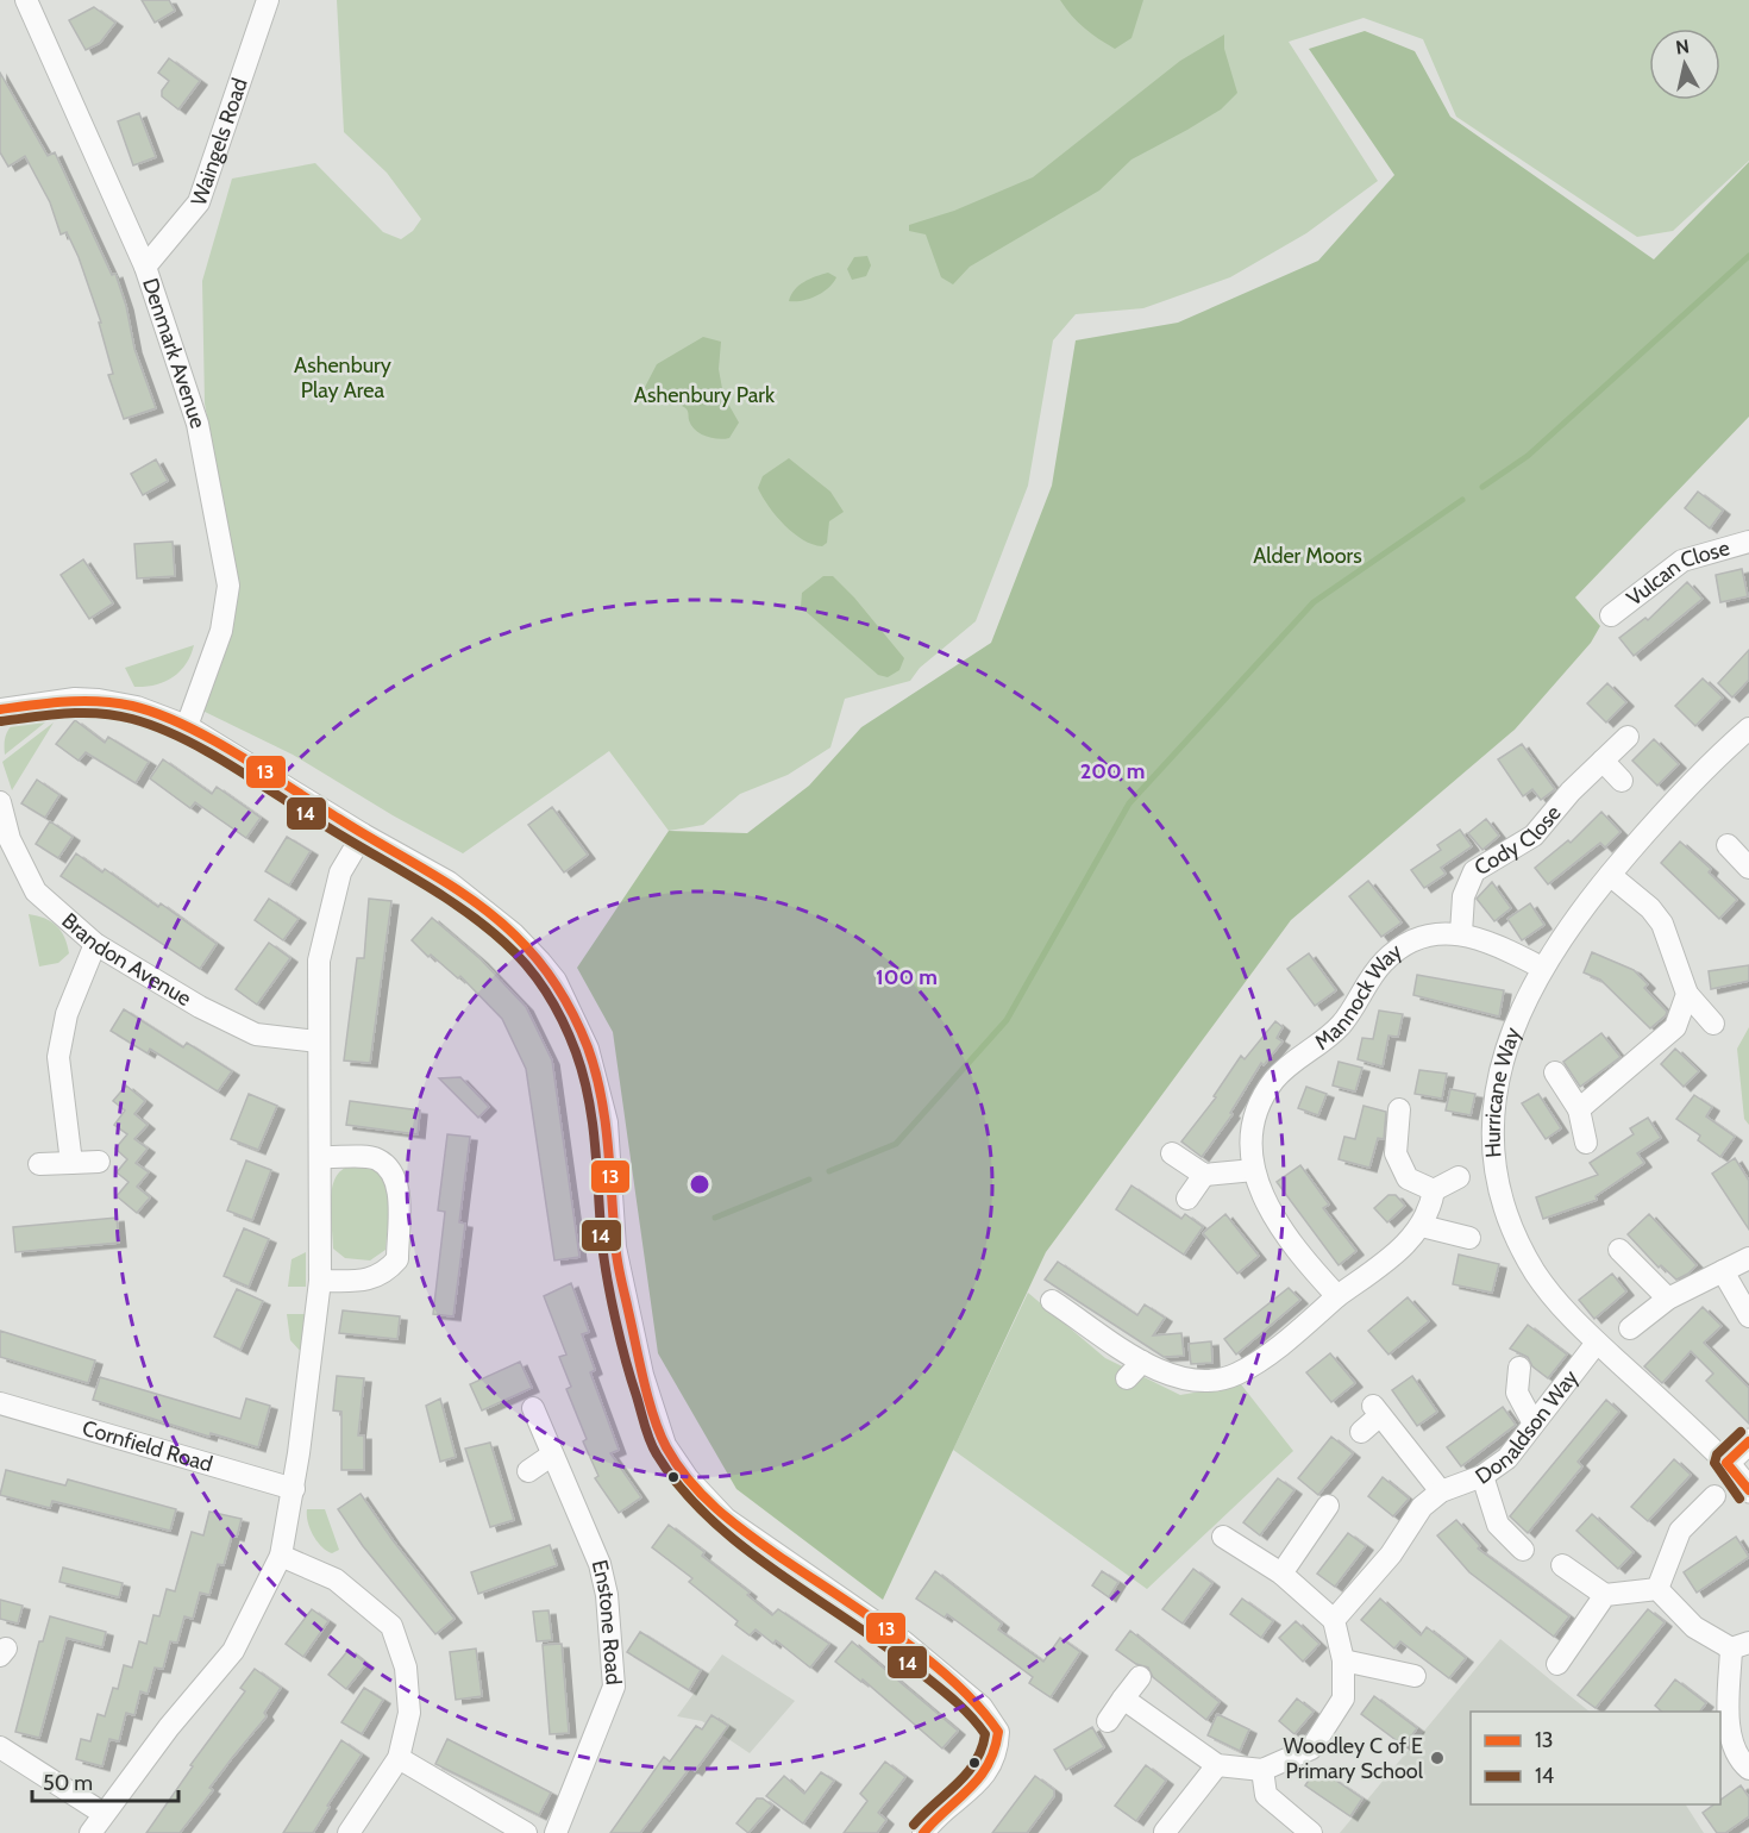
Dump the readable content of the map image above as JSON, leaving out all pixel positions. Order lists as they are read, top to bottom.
{
  "streets": {
    "street": [
      "Waingels Road",
      "Denmark Avenue",
      "Vulcan Close",
      "Cody Close",
      "Brandon Avenue",
      "Mannock Way",
      "Hurricane Way",
      "Donaldson Way",
      "Cornfield Road",
      "Enstone Road"
    ]
  },
  "crossings": [
    ["Waingels Road", "Denmark Avenue"],
    ["Cody Close", "Mannock Way"],
    ["Mannock Way", "Hurricane Way"],
    ["Hurricane Way", "Donaldson Way"]
  ],
  "parks": ["Ashenbury Play Area", "Ashenbury Park", "Alder Moors"],
  "places": ["Woodley C of E Primary School"],
  "lines": ["transit line 13", "transit line 14"],
  "legend": ["13", "14"],
  "scale_bar": "50 m",
  "north": "top",
  "rings": ["200 m", "100 m"]
}
